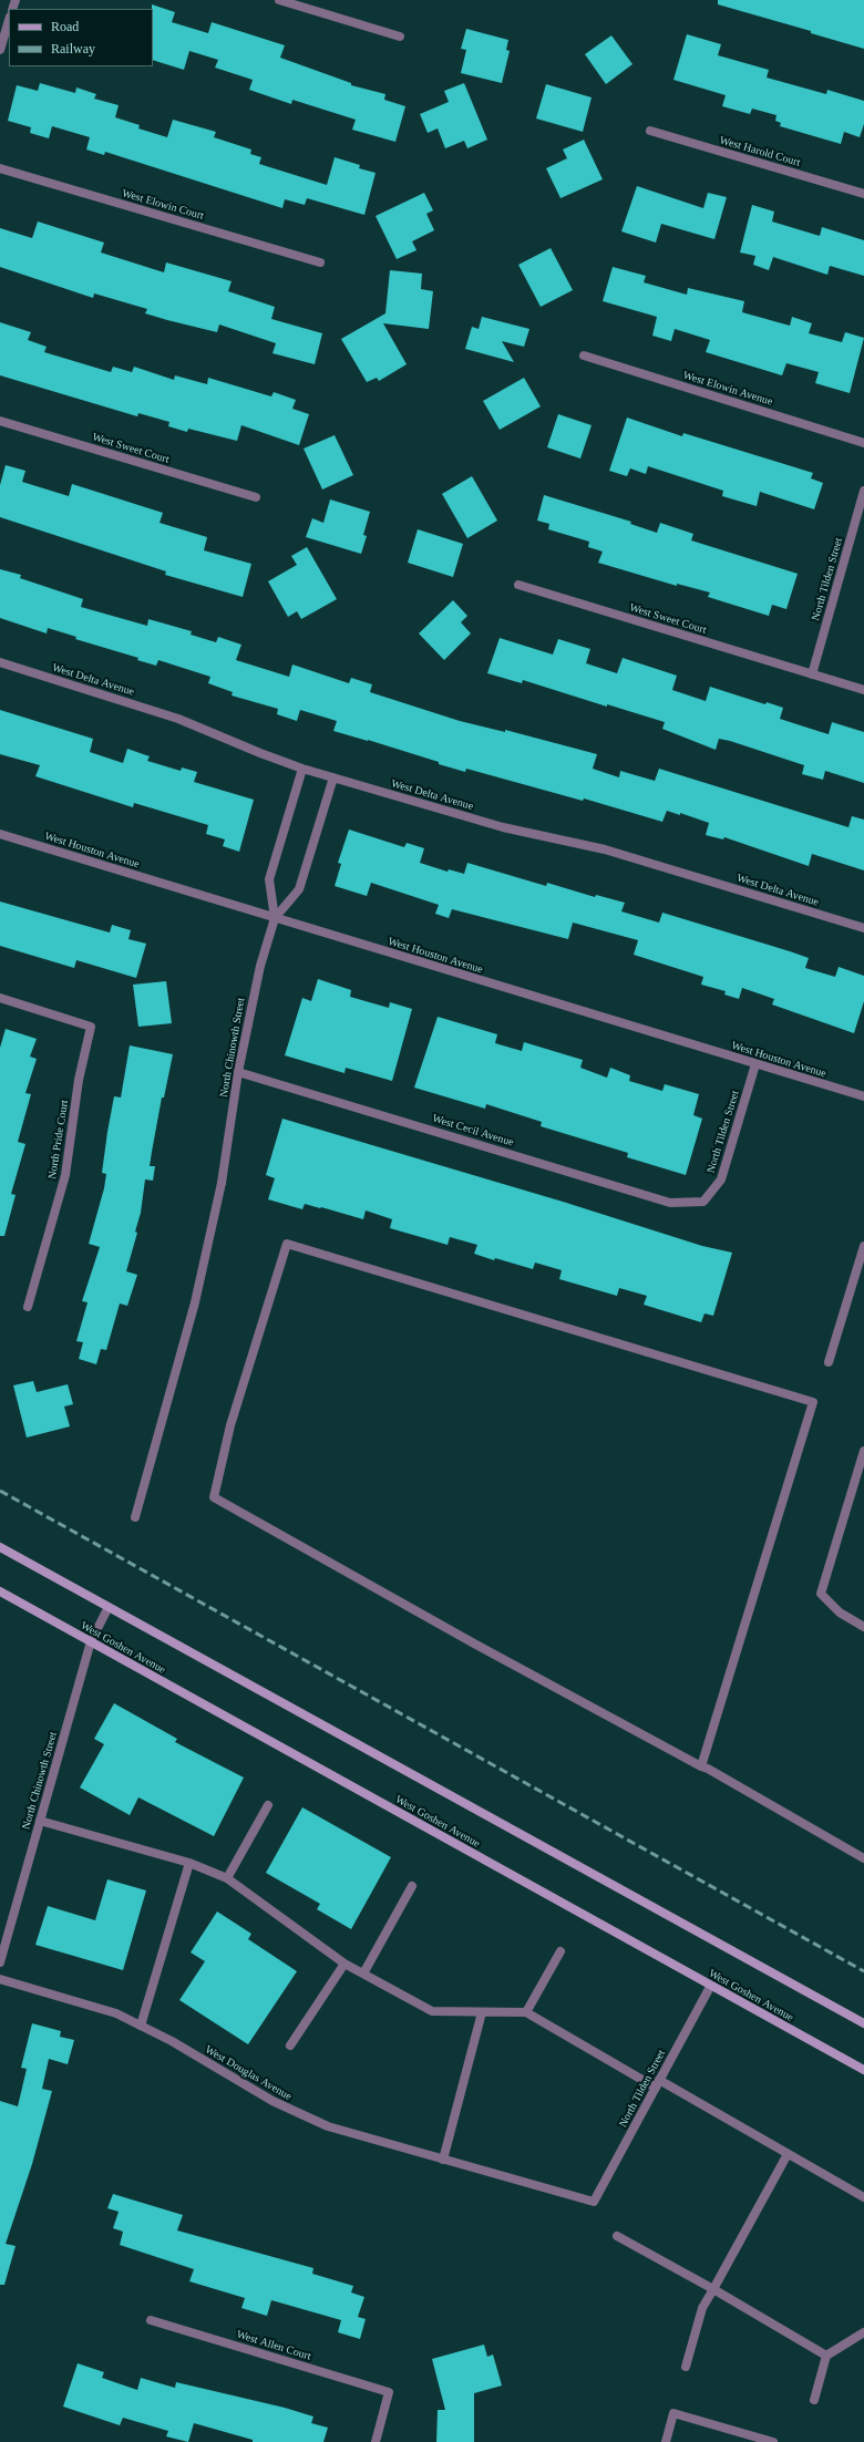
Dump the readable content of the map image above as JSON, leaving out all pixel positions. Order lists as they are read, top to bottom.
{
  "streets": {
    "main road": ["West Goshen Avenue"],
    "street": [
      "West Harold Court",
      "West Elowin Court",
      "West Elowin Avenue",
      "West Sweet Court",
      "North Tilden Street",
      "West Delta Avenue",
      "West Houston Avenue",
      "North Chinowth Street",
      "West Cecil Avenue",
      "North Pride Court",
      "West Douglas Avenue",
      "West Allen Court"
    ]
  },
  "crossings": [
    ["West Sweet Court", "North Tilden Street"],
    ["North Tilden Street", "West Houston Avenue"],
    ["North Tilden Street", "West Cecil Avenue"],
    ["North Tilden Street", "West Goshen Avenue"],
    ["North Tilden Street", "West Douglas Avenue"],
    ["West Delta Avenue", "North Chinowth Street"],
    ["West Houston Avenue", "North Chinowth Street"],
    ["North Chinowth Street", "West Cecil Avenue"],
    ["North Chinowth Street", "West Goshen Avenue"]
  ],
  "legend": ["Road", "Railway"]
}
